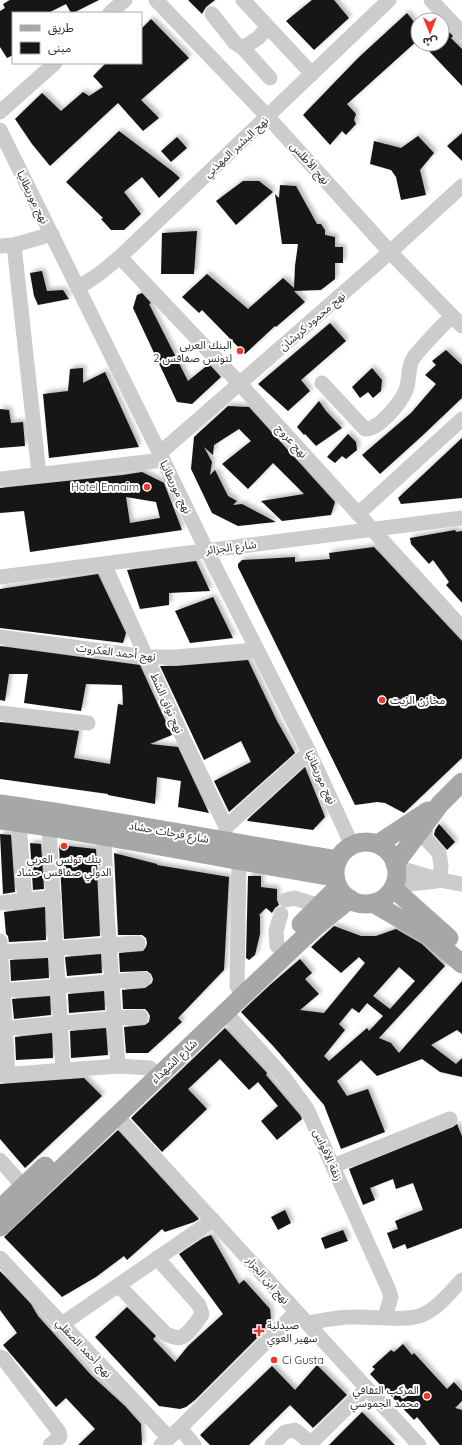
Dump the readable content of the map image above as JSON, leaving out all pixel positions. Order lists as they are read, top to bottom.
{
  "streets": {
    "main road": ["شارع فرحات حشاد", "شارع الشهداء"],
    "street": [
      "نهج البشير المهذبي",
      "نهج الأطلس",
      "نهج موريطانيا",
      "نهج محمود كريشان",
      "نهج عروج",
      "شارع الجزائر",
      "نهج أحمد العكروت",
      "نهج نواق الشط",
      "زنقة الأقواس",
      "نهج ابن الجزار",
      "نهج أحمد الصقلي"
    ]
  },
  "crossings": [
    ["نهج البشير المهذبي", "نهج الأطلس"],
    ["نهج البشير المهذبي", "نهج موريطانيا"],
    ["نهج البشير المهذبي", "نهج عروج"],
    ["نهج الأطلس", "نهج محمود كريشان"],
    ["نهج موريطانيا", "نهج محمود كريشان"],
    ["نهج موريطانيا", "شارع الجزائر"],
    ["نهج موريطانيا", "نهج أحمد العكروت"],
    ["نهج موريطانيا", "شارع فرحات حشاد"],
    ["نهج موريطانيا", "شارع الشهداء"],
    ["نهج محمود كريشان", "نهج عروج"],
    ["نهج عروج", "شارع الجزائر"],
    ["شارع الجزائر", "نهج نواق الشط"],
    ["نهج أحمد العكروت", "نهج نواق الشط"],
    ["نهج نواق الشط", "شارع فرحات حشاد"],
    ["شارع فرحات حشاد", "شارع الشهداء"],
    ["شارع الشهداء", "زنقة الأقواس"],
    ["شارع الشهداء", "نهج ابن الجزار"]
  ],
  "places": {
    "other": [
      "البنك العربي لتونس صفاقس 2",
      "Hotel Ennaim",
      "مخازن الزيت",
      "بنك تونس العربي الدولي صفاقس حشاد",
      "Ci Gusta",
      "المركب الثقافي محمد الجموسي"
    ],
    "health": ["صيدلية سهير العوي"]
  },
  "legend": ["طريق", "مبنى"],
  "north": "bottom"
}
